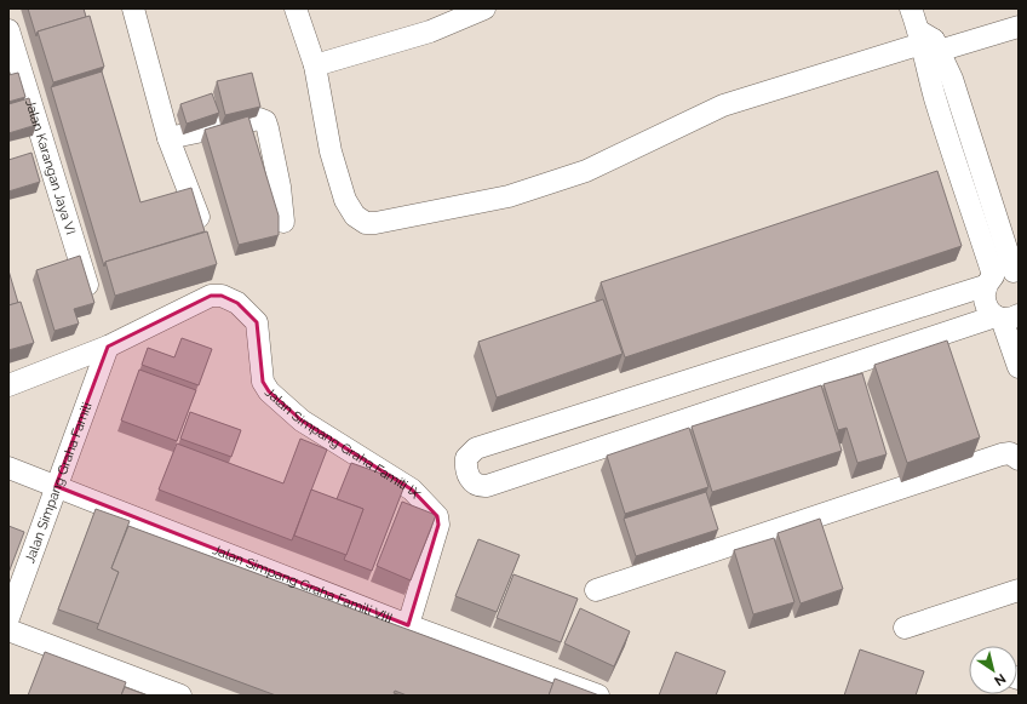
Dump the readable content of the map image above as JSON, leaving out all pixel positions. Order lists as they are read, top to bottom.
{
  "streets": {
    "street": [
      "Jalan Karangan Jaya VI",
      "Jalan Simpang Graha Famili IX",
      "Jalan Simpang Graha Famili",
      "Jalan Simpang Graha Famili VIII"
    ]
  },
  "crossings": [
    ["Jalan Simpang Graha Famili IX", "Jalan Simpang Graha Famili"],
    ["Jalan Simpang Graha Famili IX", "Jalan Simpang Graha Famili VIII"],
    ["Jalan Simpang Graha Famili", "Jalan Simpang Graha Famili VIII"]
  ],
  "north": "bottom right"
}
